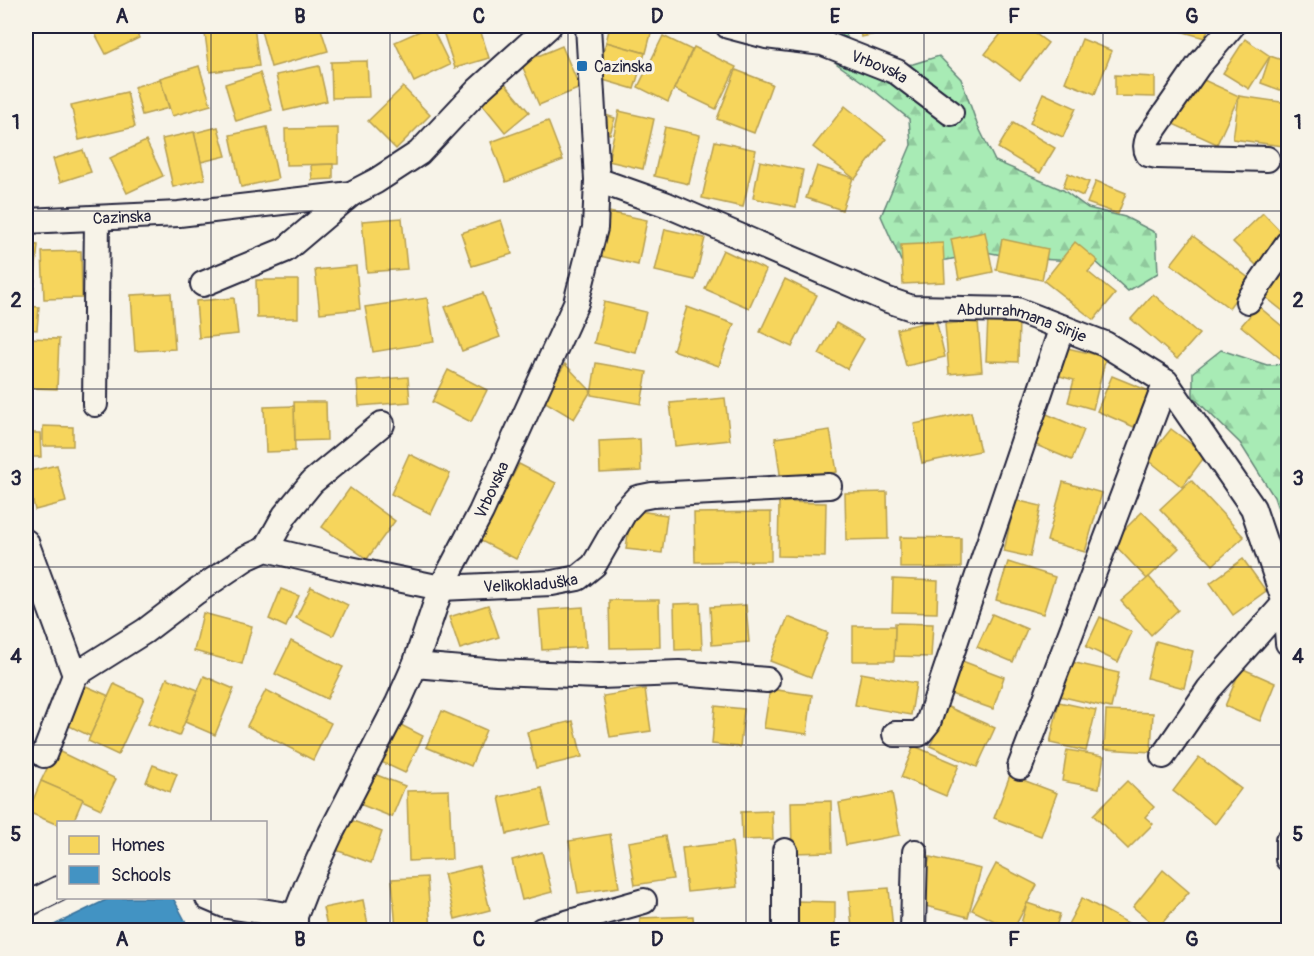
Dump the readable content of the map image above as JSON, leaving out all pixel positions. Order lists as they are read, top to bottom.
{
  "streets": {
    "street": [
      "Vrbovska",
      "Cazinska",
      "Abdurrahmana Sirije",
      "Velikokladuška"
    ]
  },
  "crossings": [
    ["Vrbovska", "Abdurrahmana Sirije"],
    ["Vrbovska", "Velikokladuška"]
  ],
  "places": {
    "transit": ["Cazinska"]
  },
  "legend": ["Homes", "Schools"],
  "grid": {
    "columns": [
      "A",
      "B",
      "C",
      "D",
      "E",
      "F",
      "G"
    ],
    "rows": [
      "1",
      "2",
      "3",
      "4",
      "5"
    ]
  }
}
